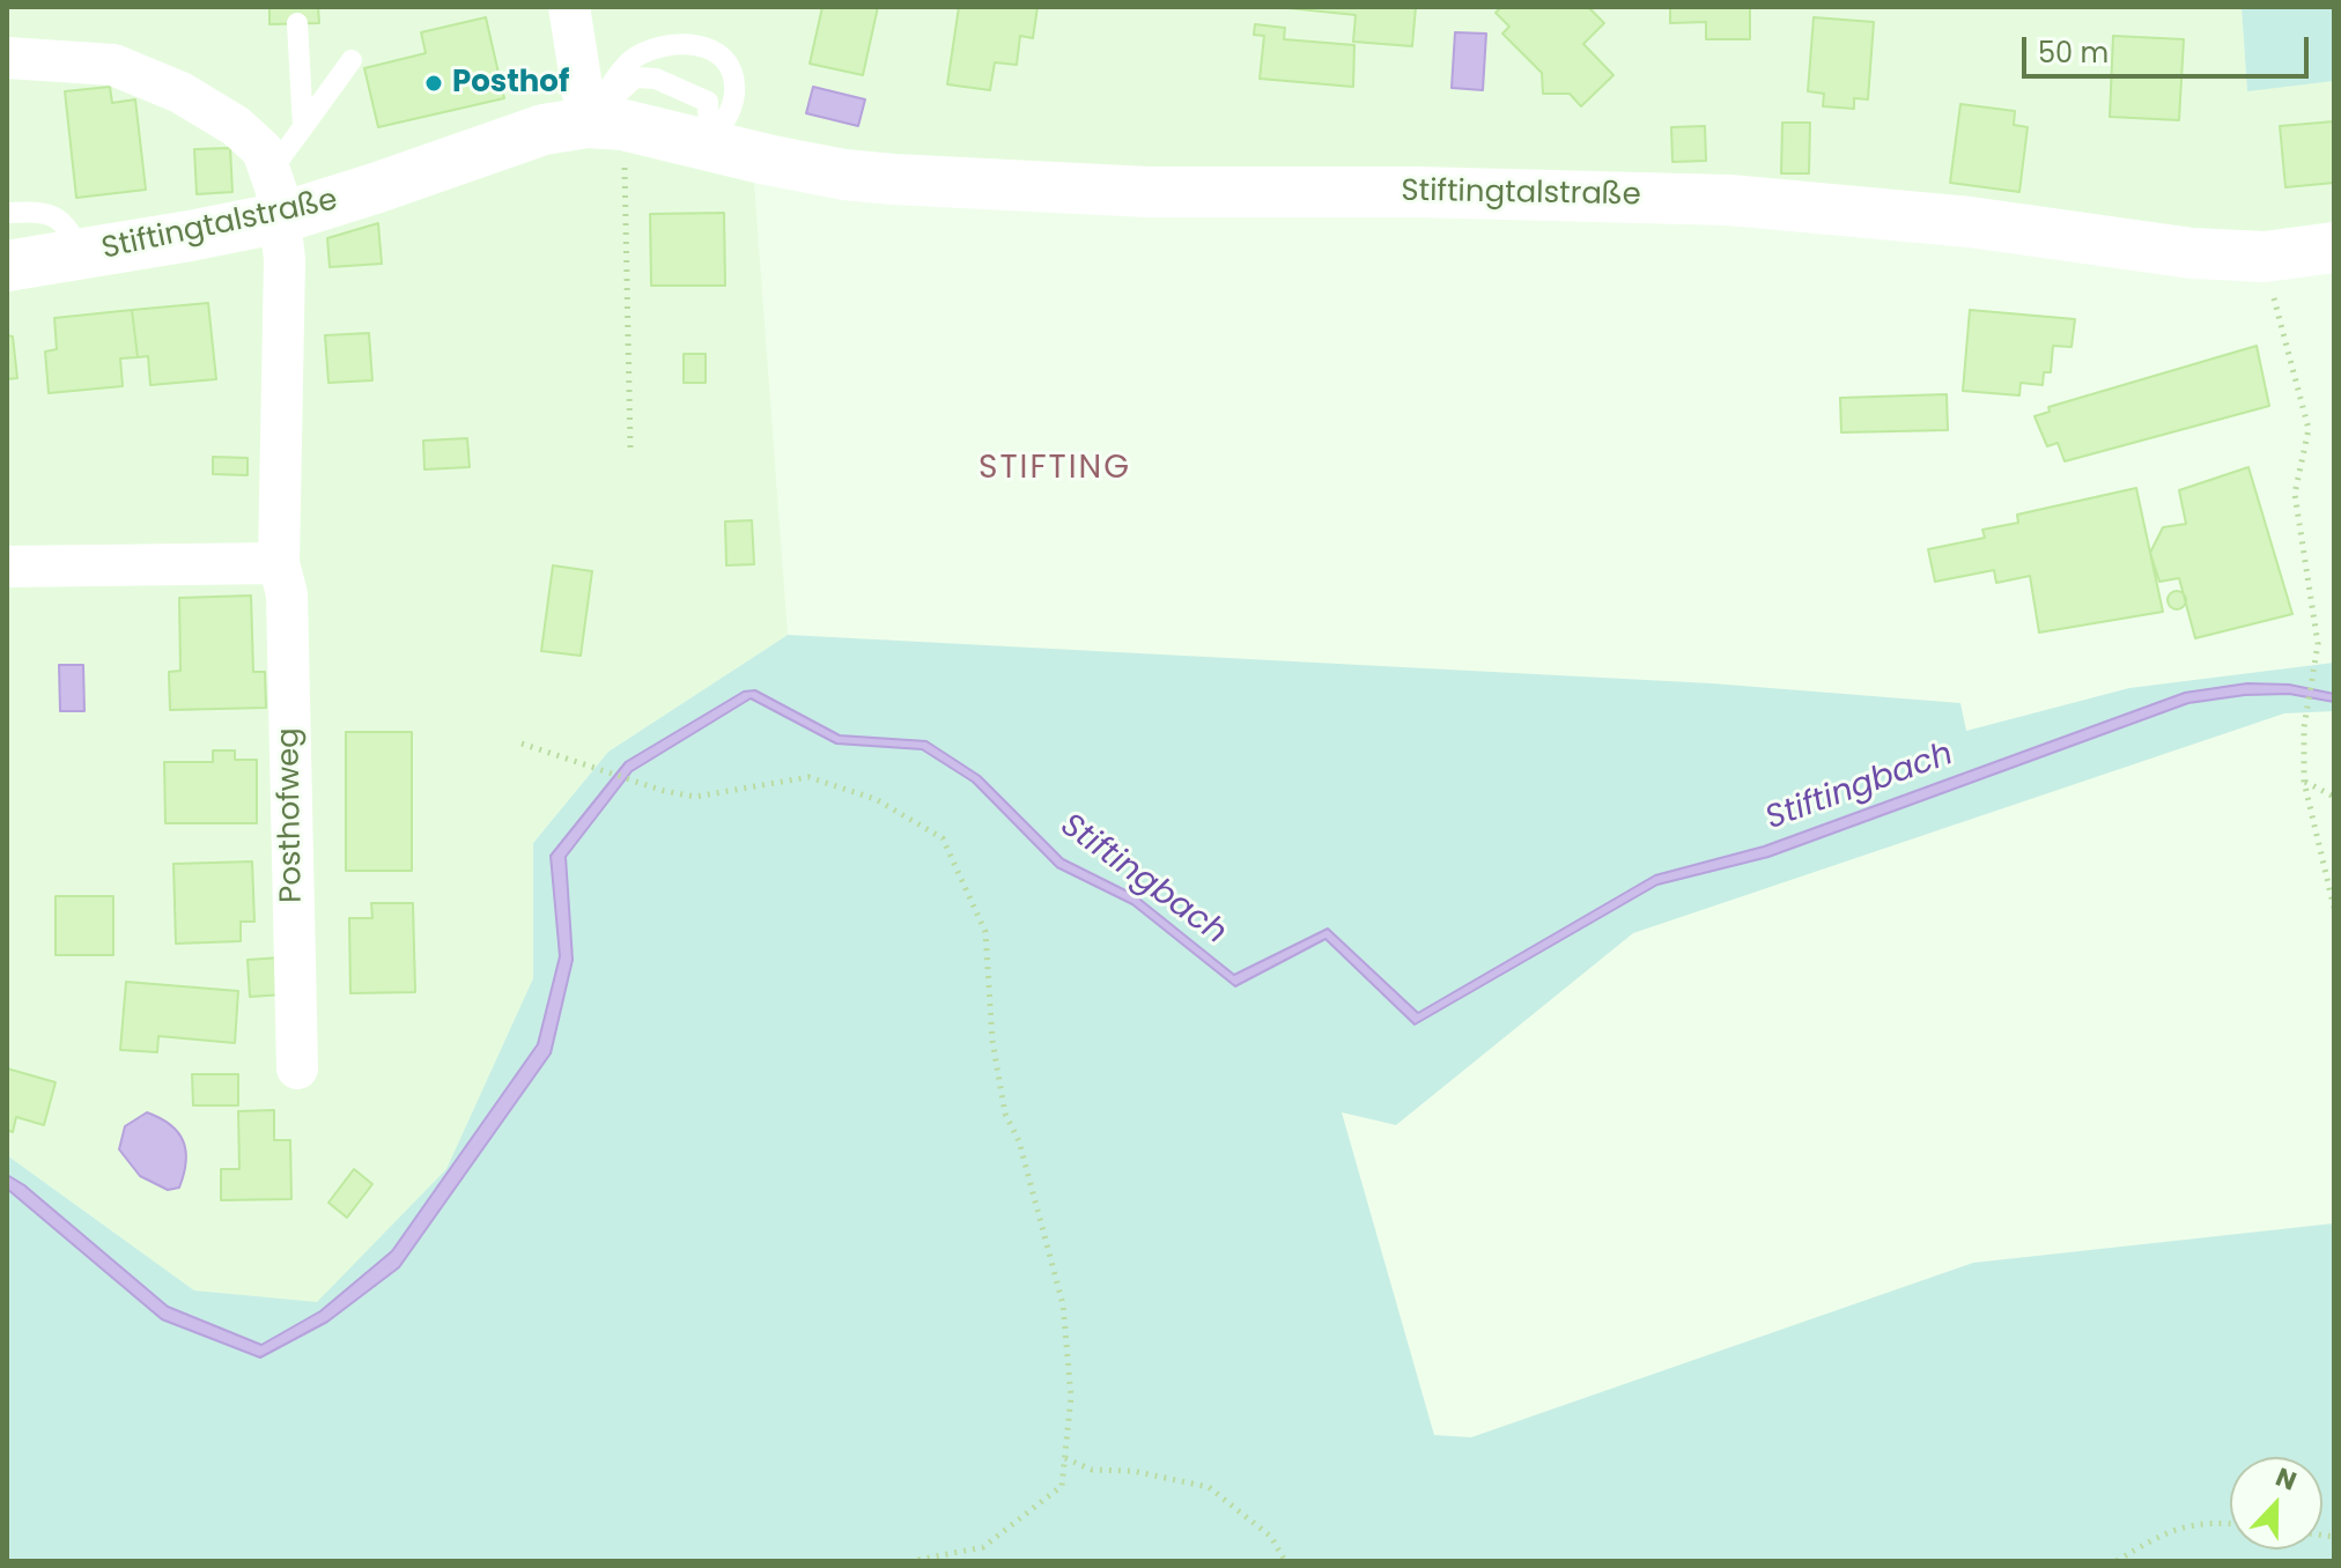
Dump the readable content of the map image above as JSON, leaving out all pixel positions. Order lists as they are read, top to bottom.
{
  "streets": {
    "street": ["Stiftingtalstraße", "Posthofweg"]
  },
  "crossings": [
    ["Stiftingtalstraße", "Posthofweg"]
  ],
  "districts": ["STIFTING"],
  "water": ["Stiftingbach"],
  "places": ["Posthof"],
  "scale_bar": "50 m",
  "north": "top"
}
